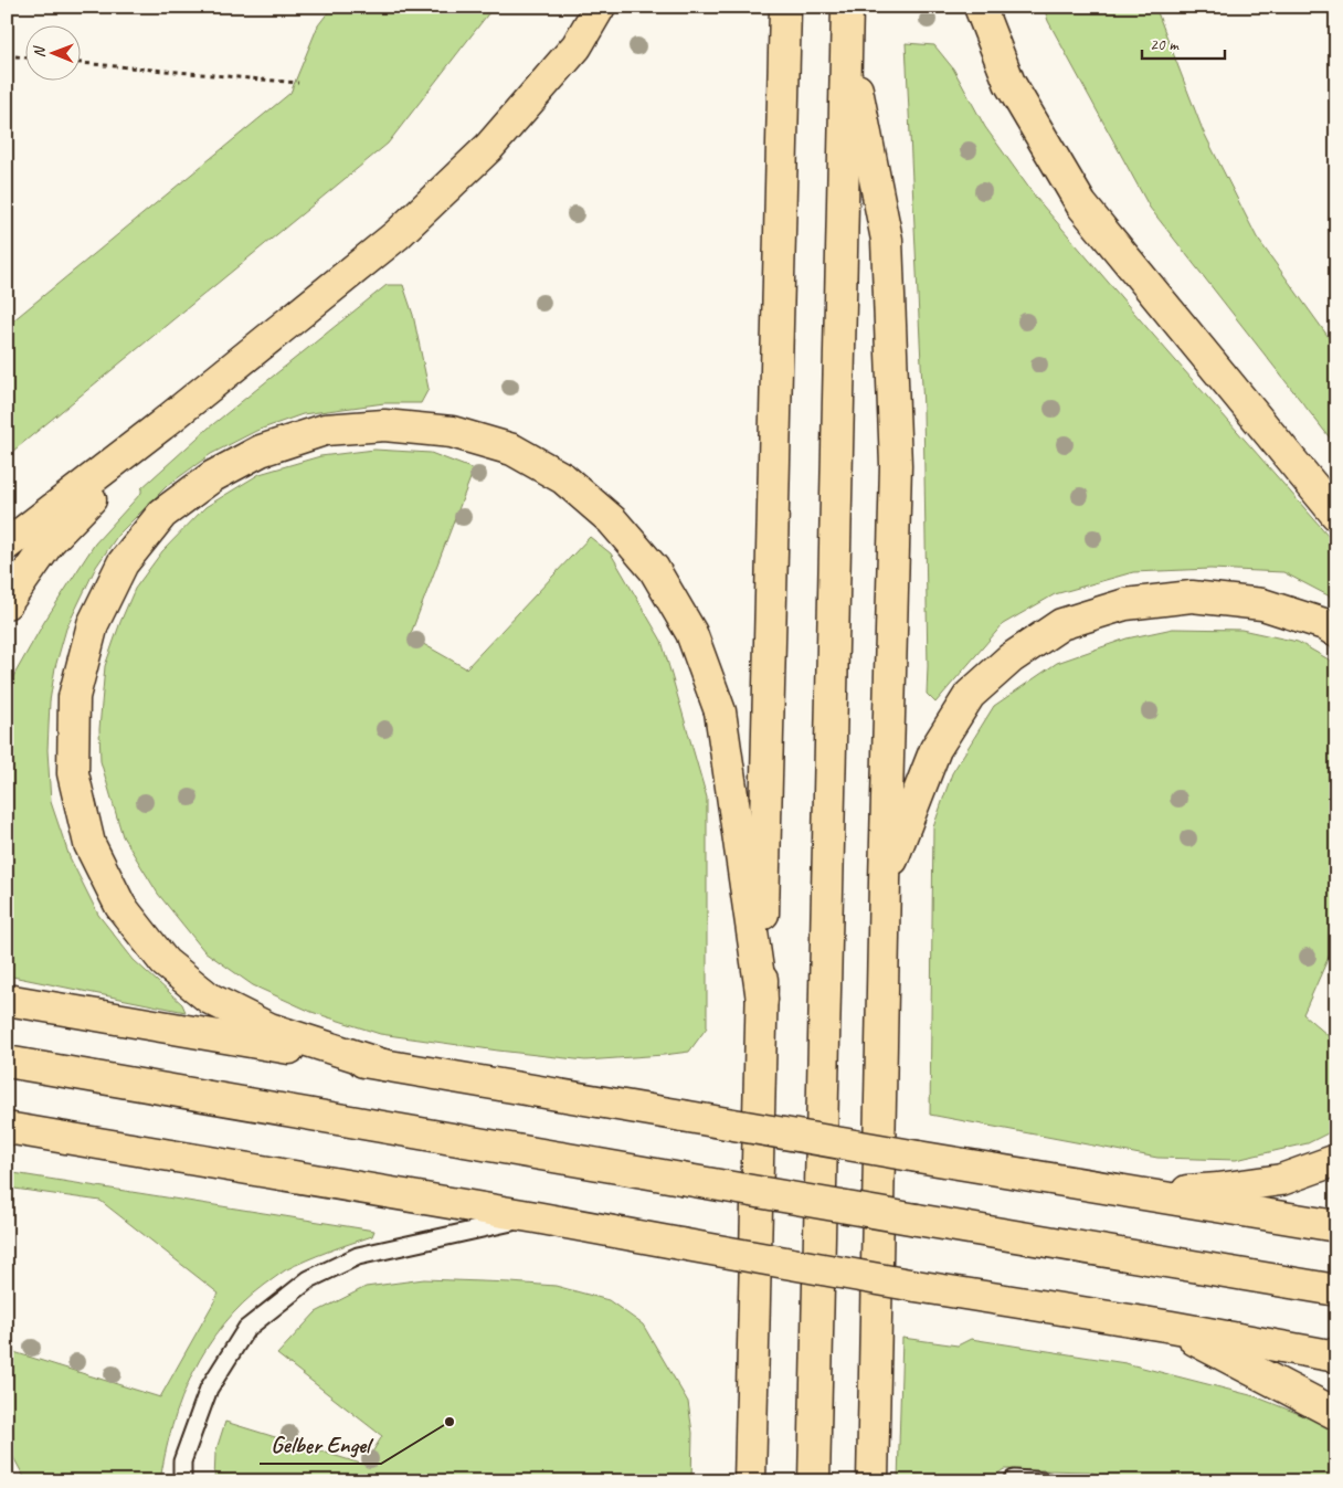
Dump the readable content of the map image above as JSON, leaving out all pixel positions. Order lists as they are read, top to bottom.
{
  "places": ["Gelber Engel"],
  "scale_bar": "20 m",
  "north": "left"
}
